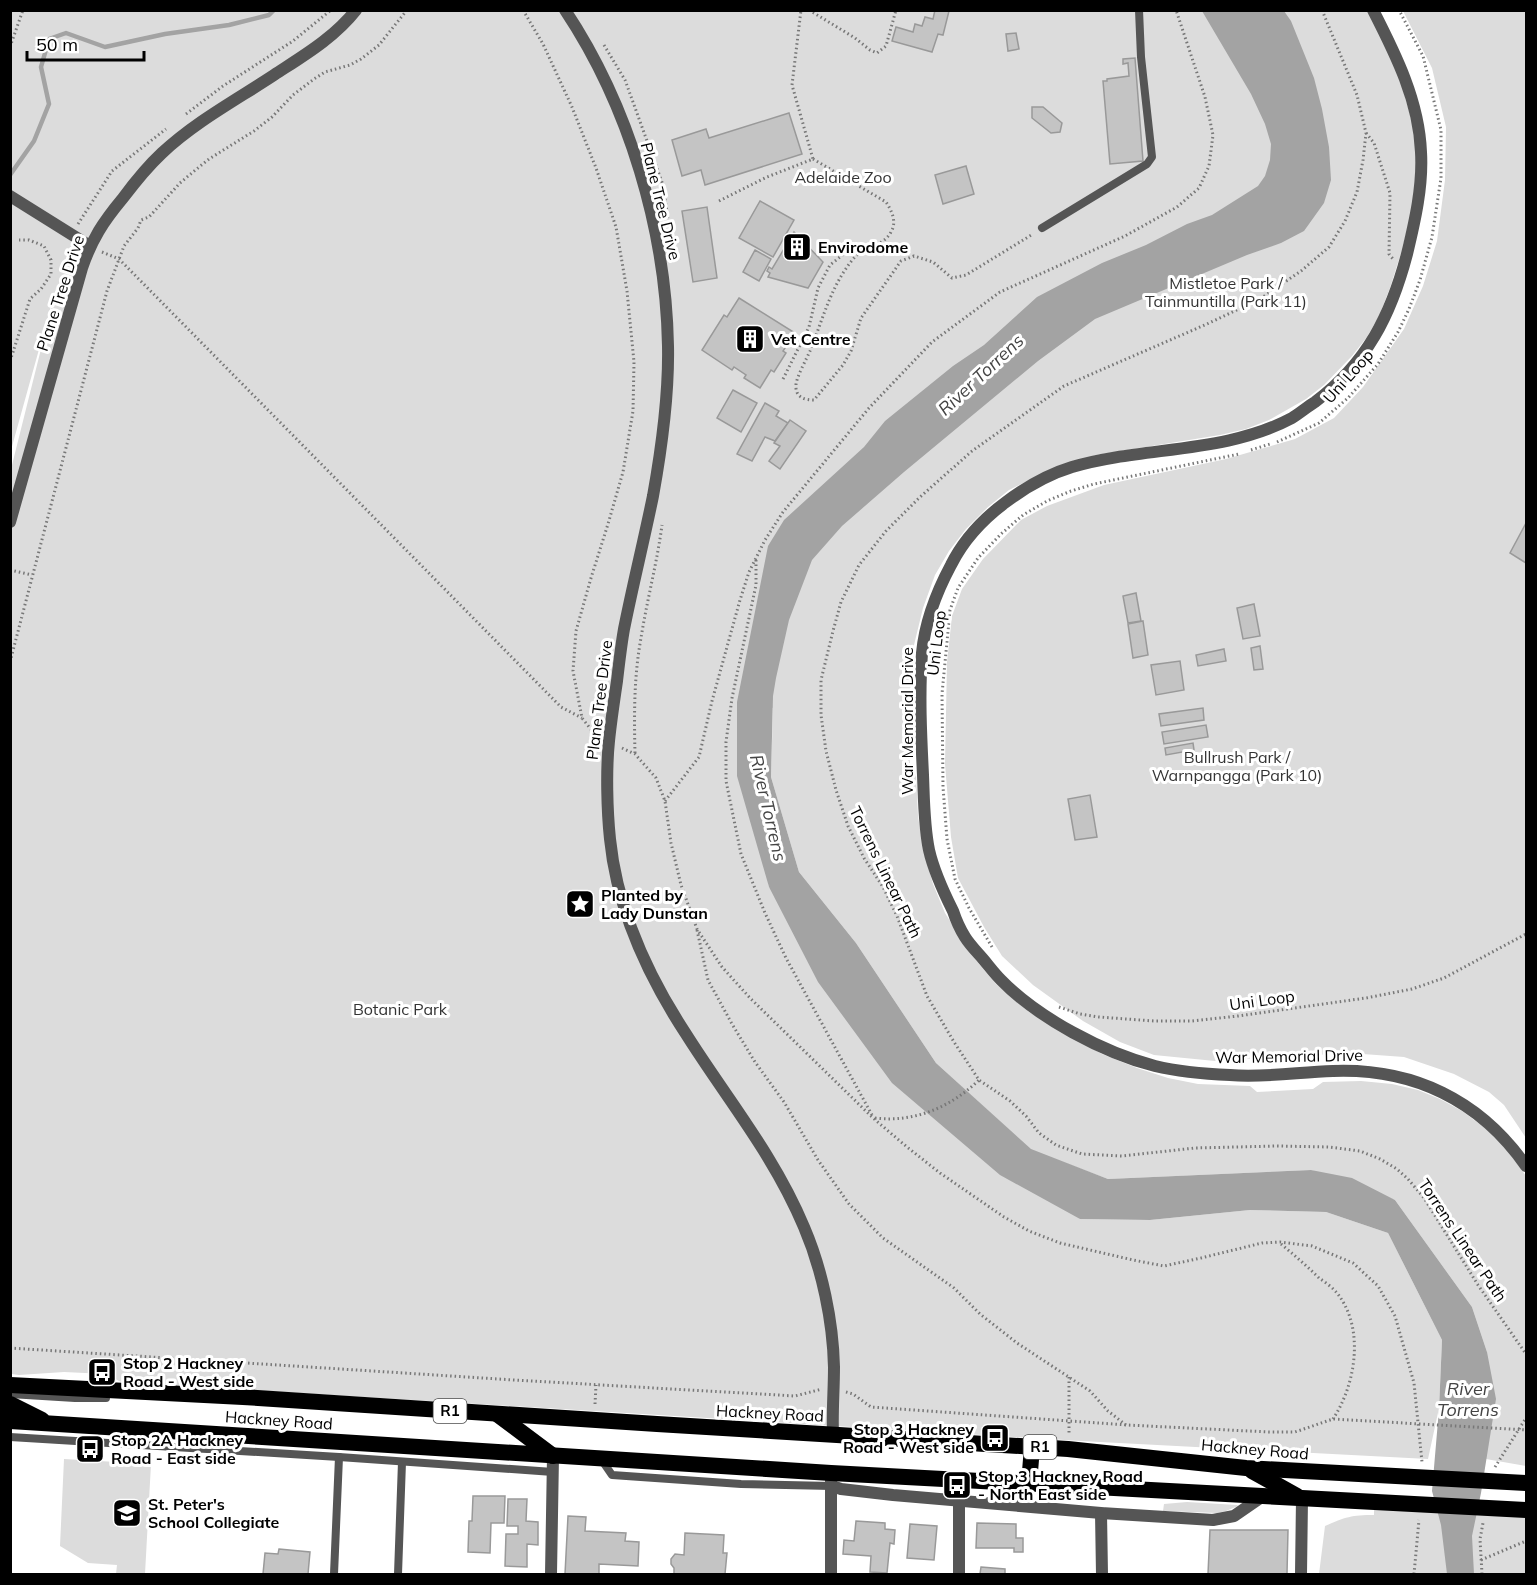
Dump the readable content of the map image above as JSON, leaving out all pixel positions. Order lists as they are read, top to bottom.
{
  "streets": {
    "highway": ["R1", "Hackney Road"],
    "street": ["Plane Tree Drive", "War Memorial Drive"],
    "path": ["Uni Loop", "Torrens Linear Path"]
  },
  "crossings": [
    ["Plane Tree Drive", "Hackney Road"]
  ],
  "water": ["River Torrens"],
  "parks": [
    "Adelaide Zoo",
    "Mistletoe Park / Tainmuntilla (Park 11)",
    "Bullrush Park / Warnpangga (Park 10)",
    "Botanic Park"
  ],
  "places": {
    "building": ["Envirodome", "Vet Centre"],
    "place": ["Planted by Lady Dunstan"],
    "bus stop": [
      "Stop 2 Hackney Road - West side",
      "Stop 3 Hackney Road - West side",
      "Stop 2A Hackney Road - East side",
      "Stop 3 Hackney Road - North East side"
    ],
    "school or university": ["St. Peter's School Collegiate"]
  },
  "scale_bar": "50 m"
}
